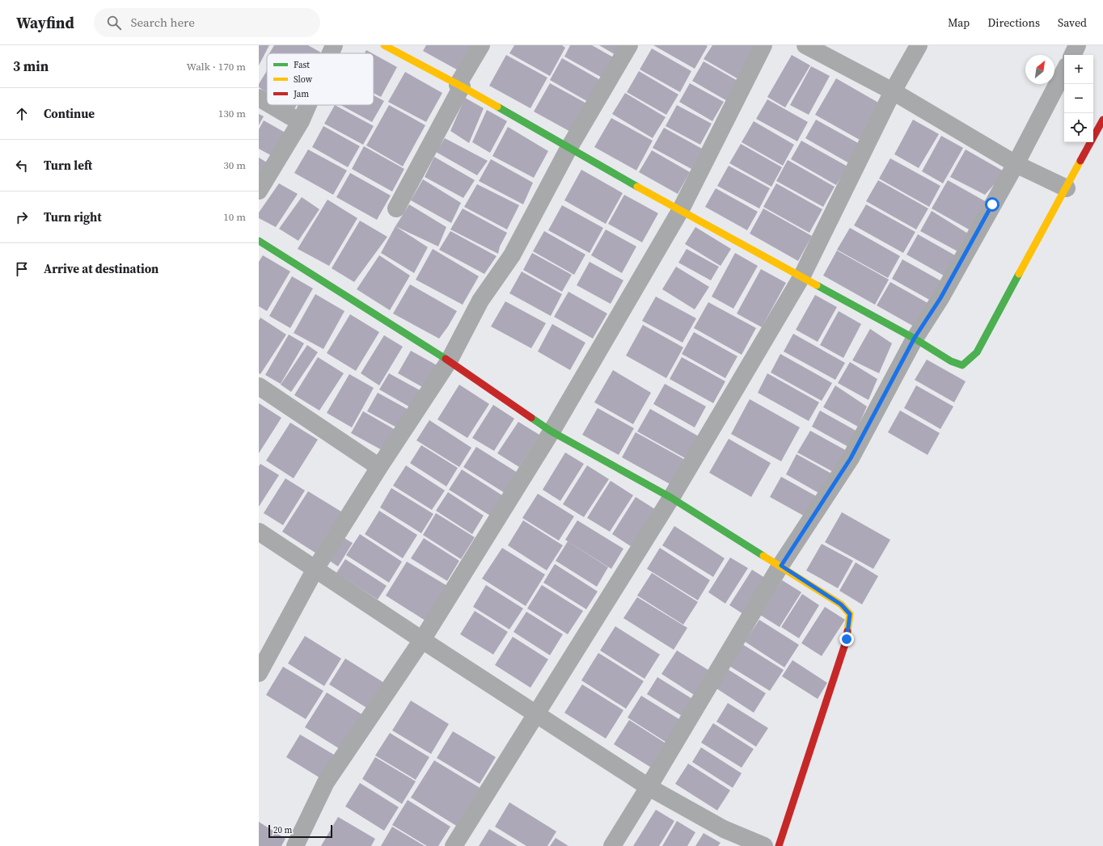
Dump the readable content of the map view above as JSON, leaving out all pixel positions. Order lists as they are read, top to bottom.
{
  "legend": ["Fast", "Slow", "Jam"],
  "scale_bar": "20 m",
  "north": "top right",
  "page": {
    "header": "Wayfind",
    "search": "Search here",
    "nav": ["Map", "Directions", "Saved"],
    "heading": ["3 min", "Walk · 170 m"],
    "map_buttons": ["+", "−"],
    "list": [
      ["Continue", "130 m"],
      ["Turn left", "30 m"],
      ["Turn right", "10 m"],
      "Arrive at destination"
    ],
    "scale": "20 m"
  }
}
